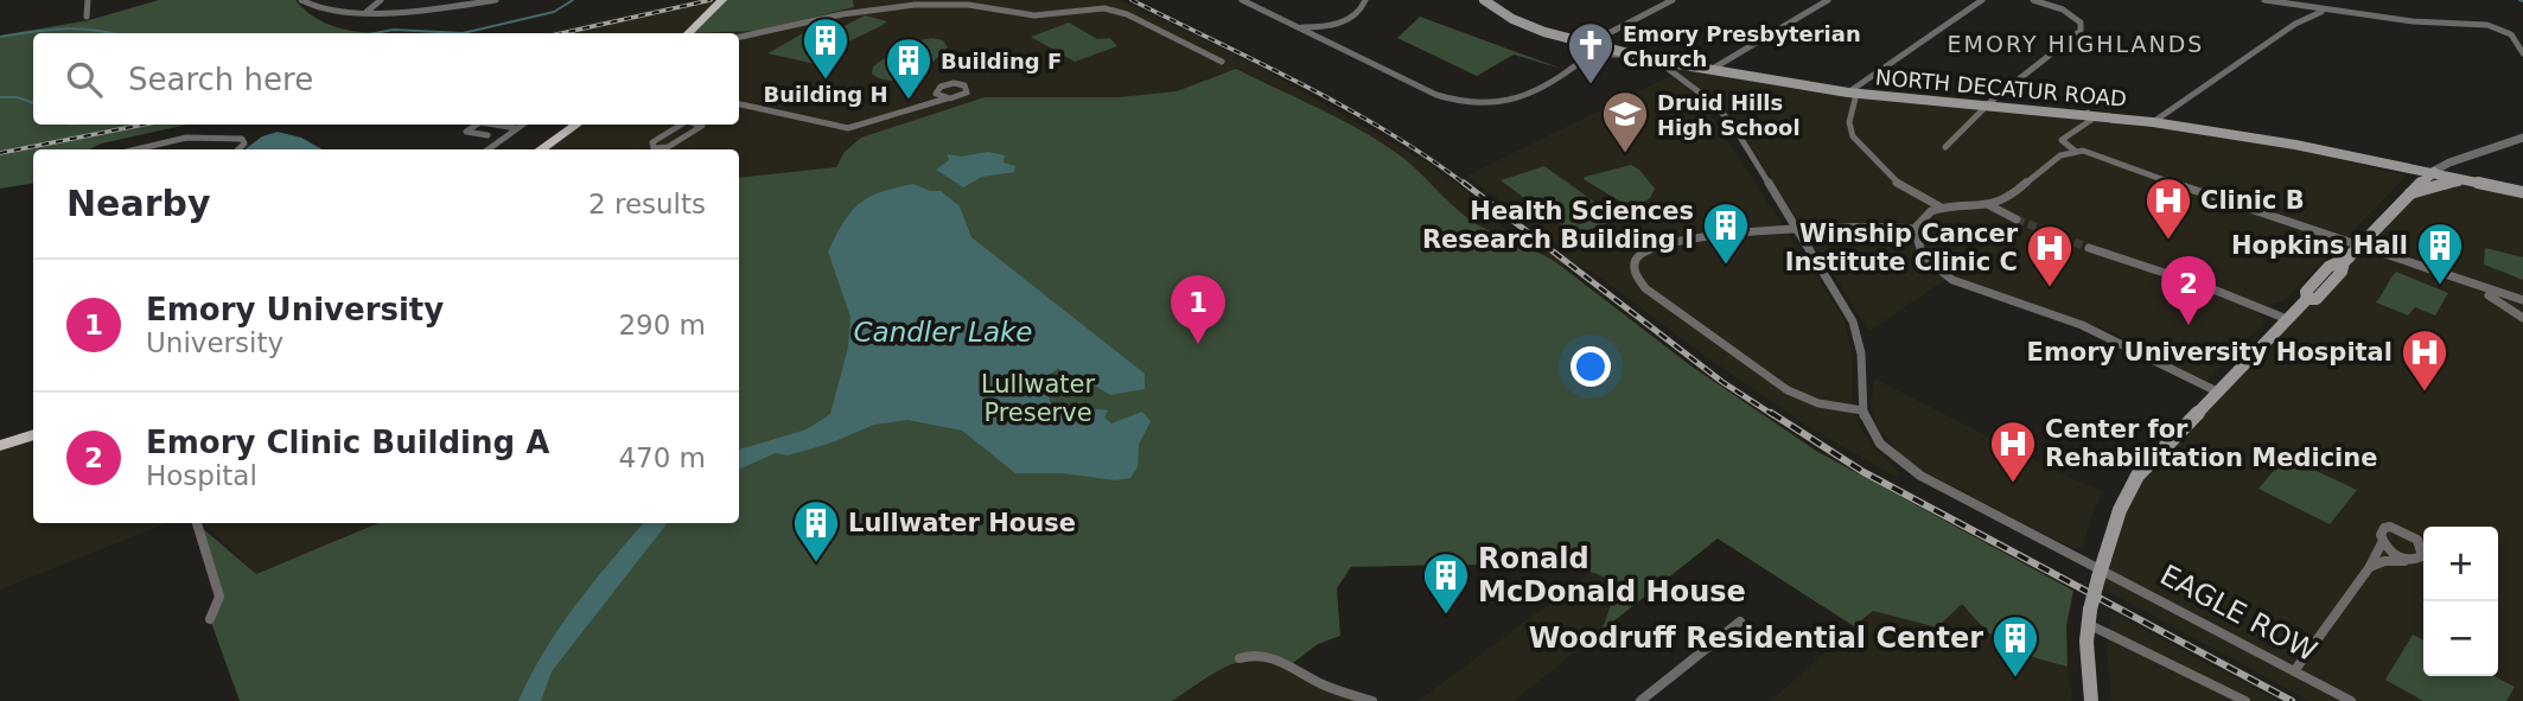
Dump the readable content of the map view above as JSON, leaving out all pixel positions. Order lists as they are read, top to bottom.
{
  "streets": {
    "main road": ["NORTH DECATUR ROAD"],
    "street": ["EAGLE ROW"]
  },
  "districts": ["EMORY HIGHLANDS"],
  "water": ["Candler Lake"],
  "parks": ["Lullwater Preserve"],
  "places": {
    "building": [
      "Building H",
      "Building F",
      "Health Sciences Research Building I",
      "Hopkins Hall",
      "Lullwater House",
      "Ronald McDonald House",
      "Woodruff Residential Center"
    ],
    "church": ["Emory Presbyterian Church"],
    "school or university": ["Druid Hills High School"],
    "hospital": [
      "Clinic B",
      "Winship Cancer Institute Clinic C",
      "Emory University Hospital",
      "Center for Rehabilitation Medicine"
    ]
  },
  "page": {
    "search": "Search here",
    "heading": ["Nearby", "2 results"],
    "pins": ["2", "1"],
    "list": [
      {
        "mark": "1",
        "name": "Emory University",
        "note": "University",
        "value": "290 m"
      },
      {
        "mark": "2",
        "name": "Emory Clinic Building A",
        "note": "Hospital",
        "value": "470 m"
      }
    ],
    "map_buttons": ["+", "−"]
  }
}
